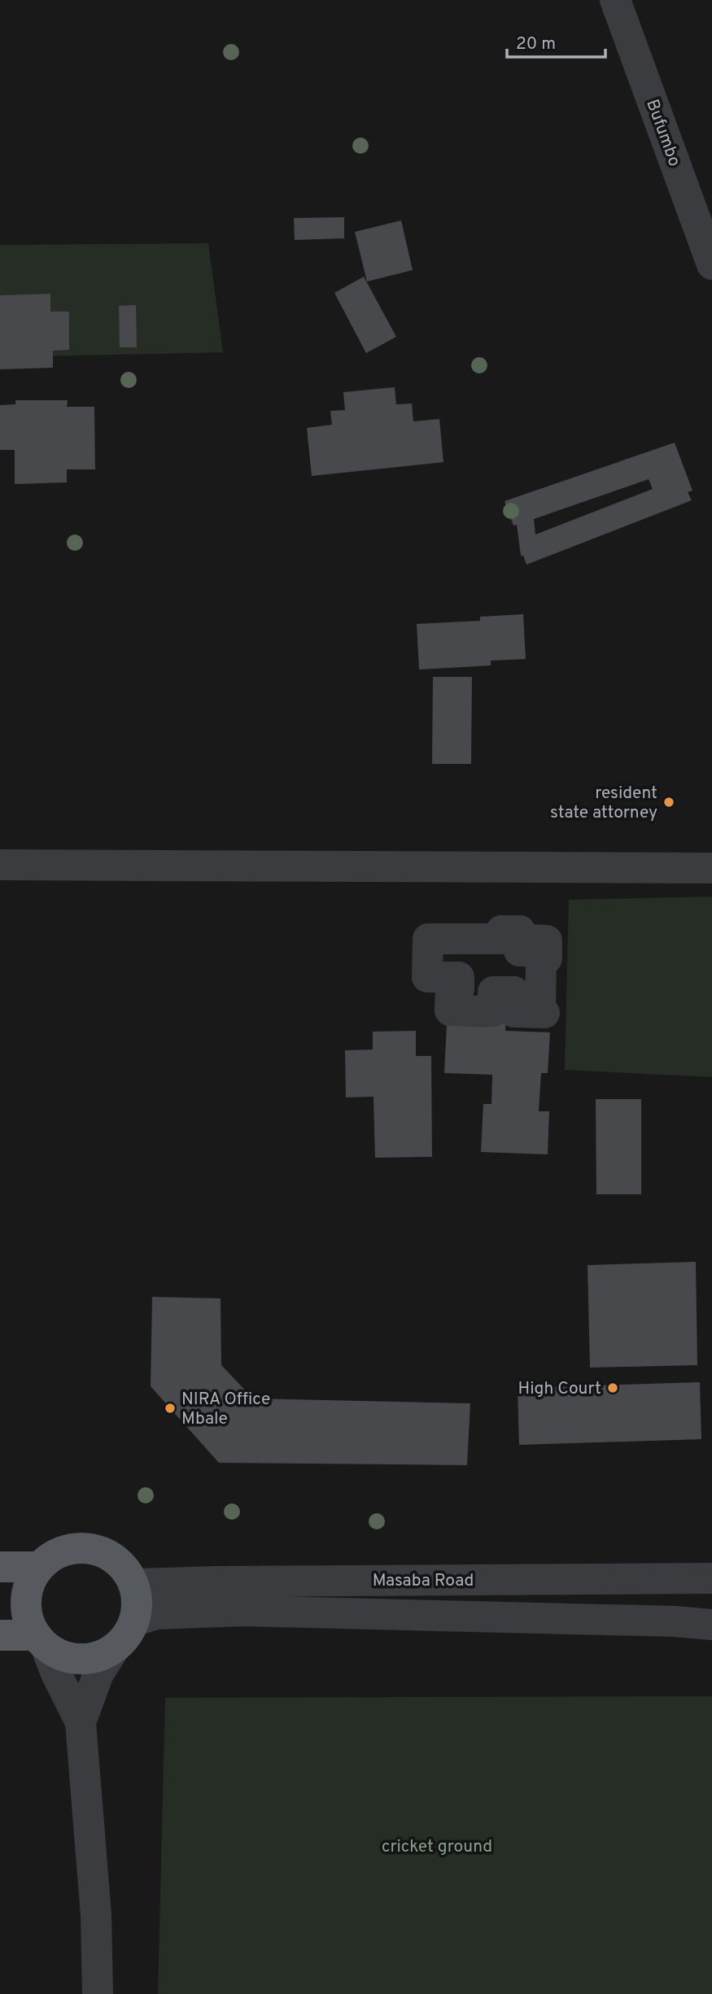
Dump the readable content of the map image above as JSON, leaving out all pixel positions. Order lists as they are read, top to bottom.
{
  "streets": {
    "street": ["Bufumbo", "Masaba Road"]
  },
  "parks": ["cricket ground"],
  "places": ["resident state attorney", "High Court", "NIRA Office Mbale"],
  "scale_bar": "20 m"
}
